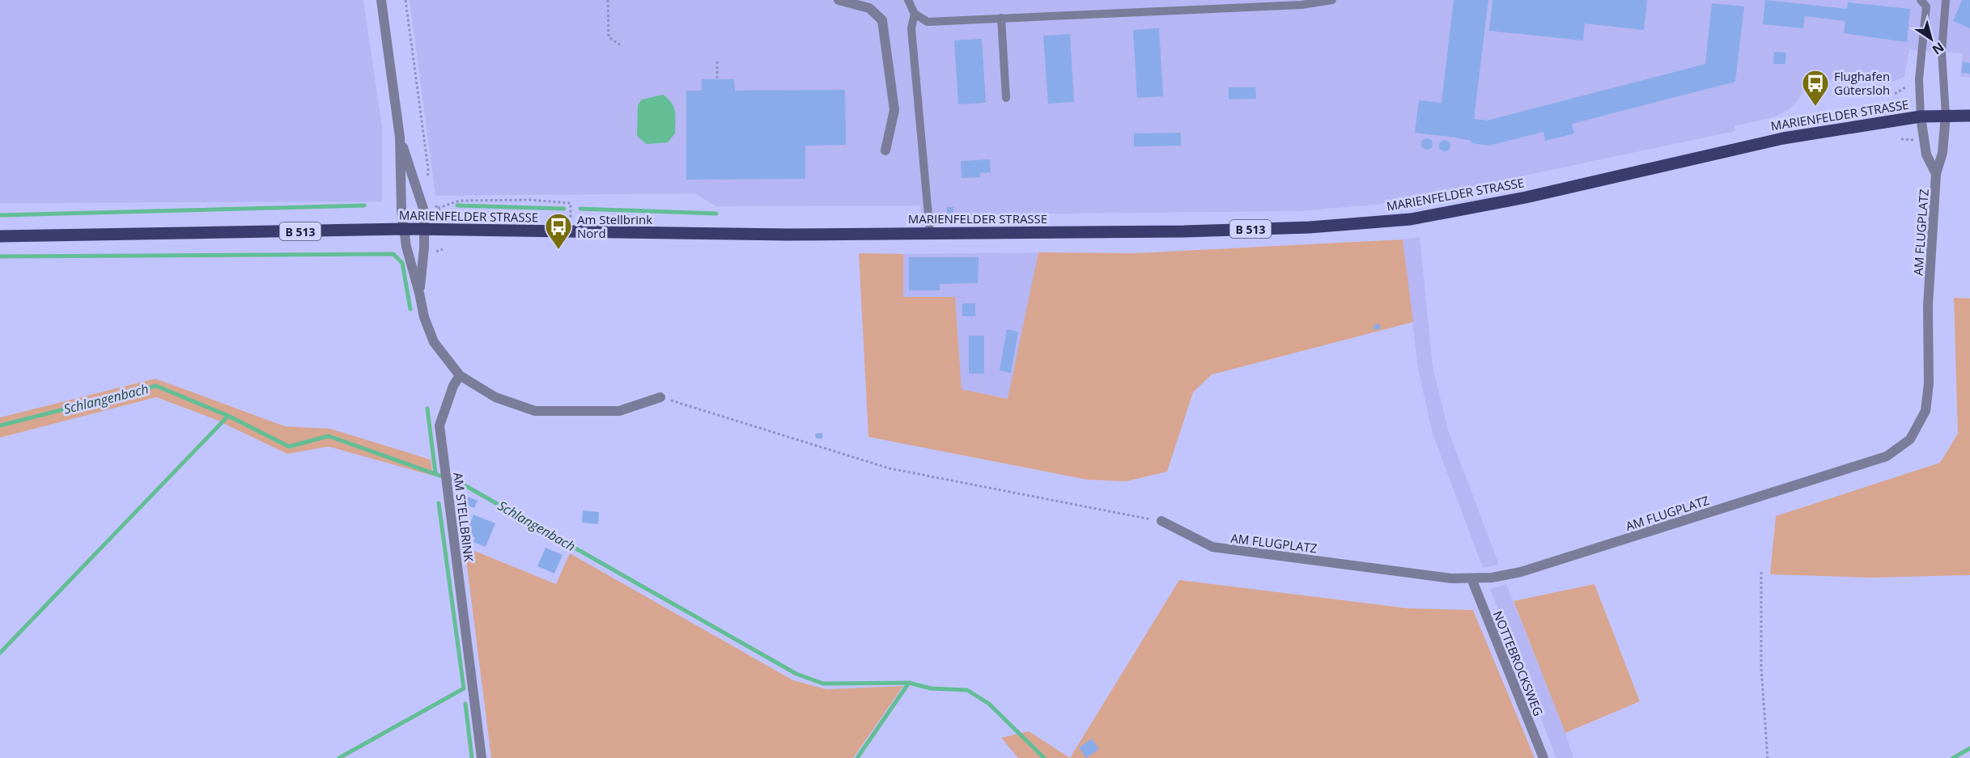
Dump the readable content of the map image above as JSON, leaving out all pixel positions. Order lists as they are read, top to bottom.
{
  "streets": {
    "main road": ["MARIENFELDER STRASSE", "B 513"],
    "street": ["AM FLUGPLATZ", "AM STELLBRINK", "NOTTEBROCKSWEG"]
  },
  "crossings": [
    ["MARIENFELDER STRASSE", "B 513"],
    ["MARIENFELDER STRASSE", "AM FLUGPLATZ"],
    ["B 513", "AM FLUGPLATZ"],
    ["AM FLUGPLATZ", "NOTTEBROCKSWEG"]
  ],
  "water": ["Schlangenbach"],
  "places": {
    "bus stop": ["Flughafen Gütersloh", "Am Stellbrink Nord"]
  },
  "north": "bottom right"
}
